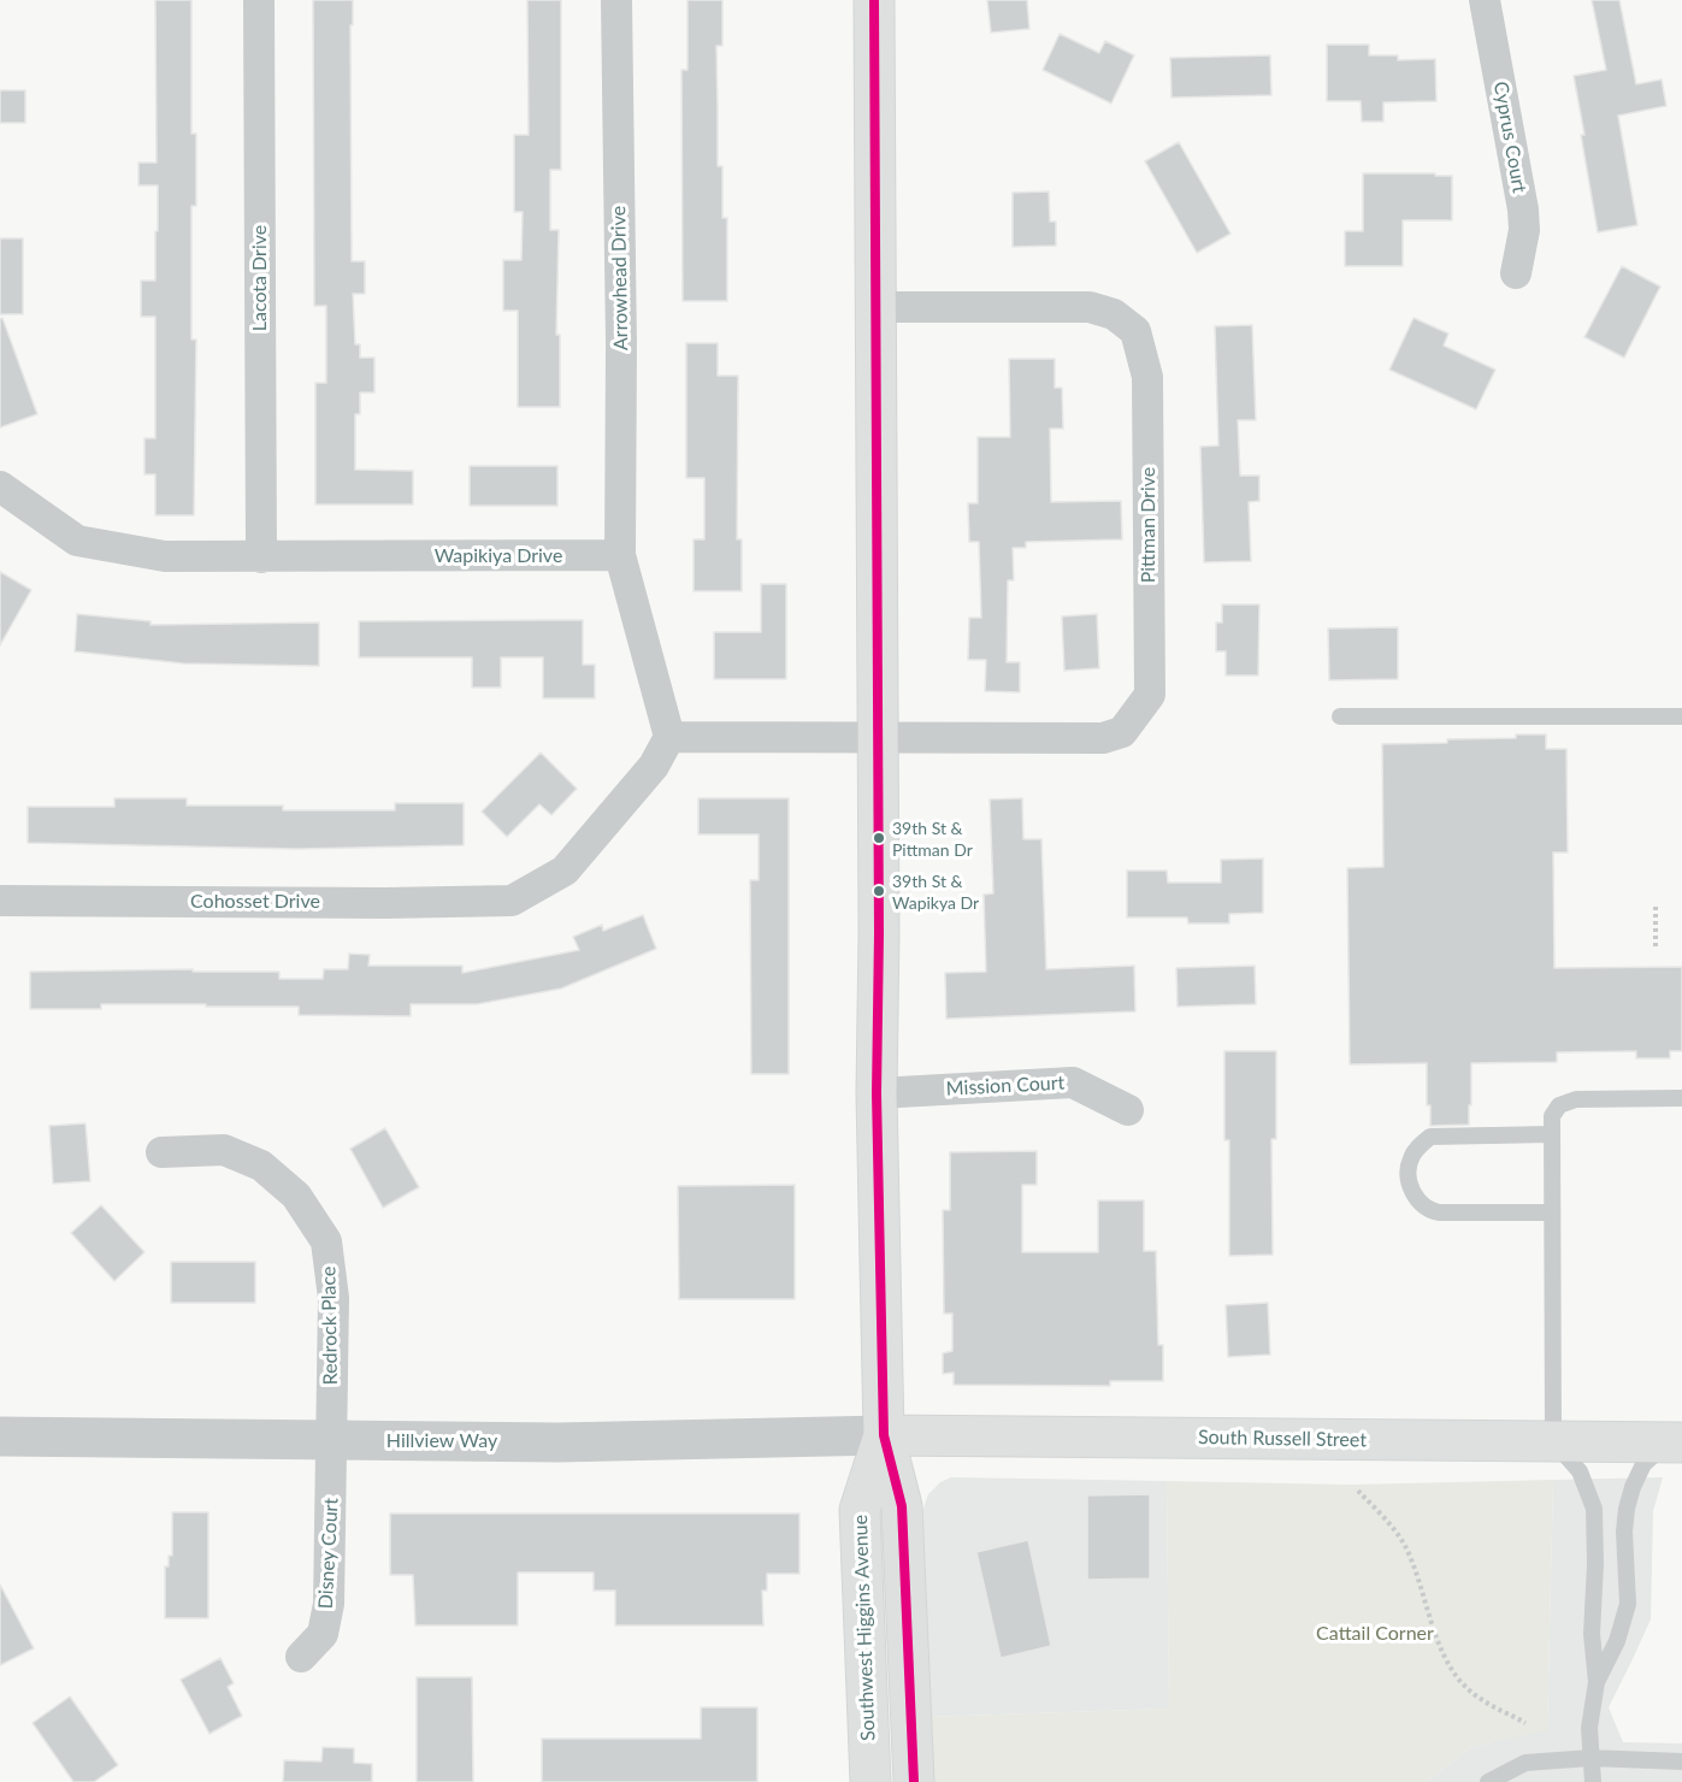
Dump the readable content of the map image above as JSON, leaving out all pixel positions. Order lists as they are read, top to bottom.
{
  "streets": {
    "main road": ["South Russell Street", "Southwest Higgins Avenue"],
    "street": [
      "Cyprus Court",
      "Lacota Drive",
      "Arrowhead Drive",
      "Pittman Drive",
      "Wapikiya Drive",
      "Cohosset Drive",
      "Mission Court",
      "Redrock Place",
      "Hillview Way",
      "Disney Court"
    ]
  },
  "crossings": [
    ["Lacota Drive", "Wapikiya Drive"],
    ["Arrowhead Drive", "Wapikiya Drive"],
    ["Redrock Place", "Hillview Way"],
    ["Redrock Place", "Disney Court"],
    ["South Russell Street", "Hillview Way"],
    ["South Russell Street", "Southwest Higgins Avenue"],
    ["Hillview Way", "Disney Court"],
    ["Hillview Way", "Southwest Higgins Avenue"]
  ],
  "parks": ["Cattail Corner"],
  "places": ["39th St & Pittman Dr", "39th St & Wapikya Dr"]
}
